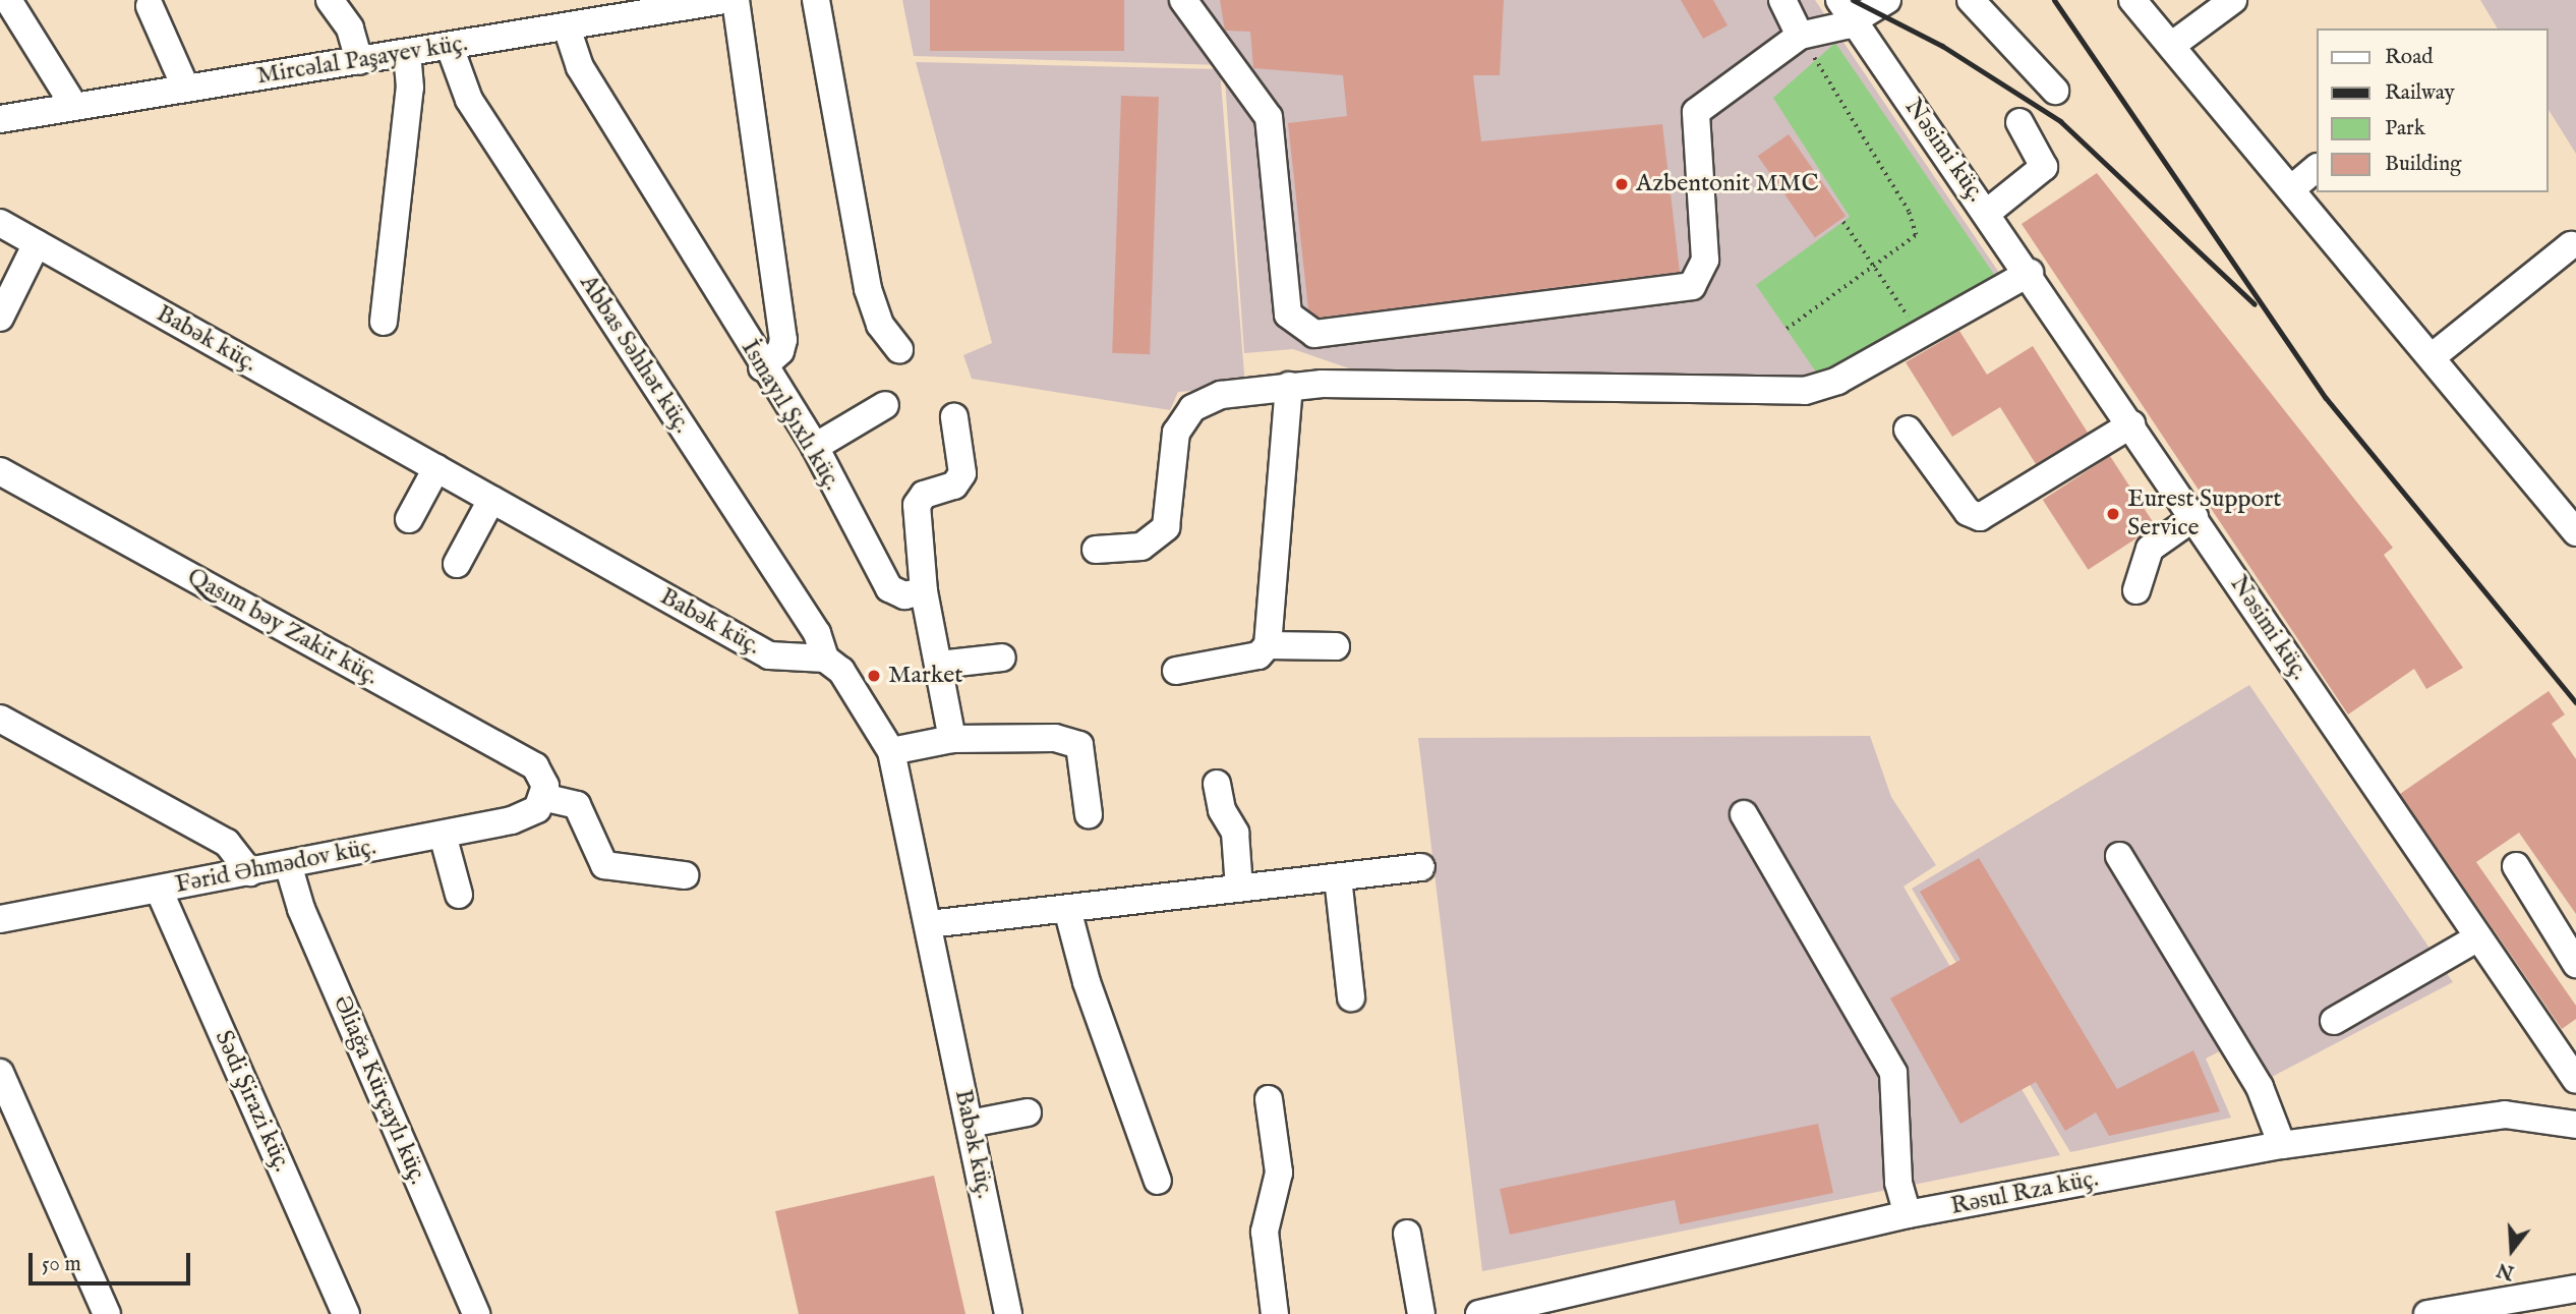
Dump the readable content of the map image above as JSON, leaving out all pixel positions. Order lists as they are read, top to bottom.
{
  "streets": {
    "street": [
      "Mircəlal Paşayev küç.",
      "Nəsimi küç.",
      "Babək küç.",
      "Abbas Səhhət küç.",
      "İsmayıl Şıxlı küç.",
      "Qasım bəy Zakir küç.",
      "Fərid Əhmədov küç.",
      "Əliağa Kürçaylı küç.",
      "Sədi Şirazi küç.",
      "Rəsul Rza küç."
    ]
  },
  "crossings": [
    ["Mircəlal Paşayev küç.", "Abbas Səhhət küç."],
    ["Mircəlal Paşayev küç.", "İsmayıl Şıxlı küç."],
    ["Babək küç.", "Abbas Səhhət küç."],
    ["Qasım bəy Zakir küç.", "Fərid Əhmədov küç."],
    ["Fərid Əhmədov küç.", "Əliağa Kürçaylı küç."],
    ["Fərid Əhmədov küç.", "Sədi Şirazi küç."]
  ],
  "places": ["Azbentonit MMC", "Eurest Support Service", "Market"],
  "legend": [
    "Road",
    "Railway",
    "Park",
    "Building"
  ],
  "scale_bar": "50 m",
  "north": "bottom"
}
